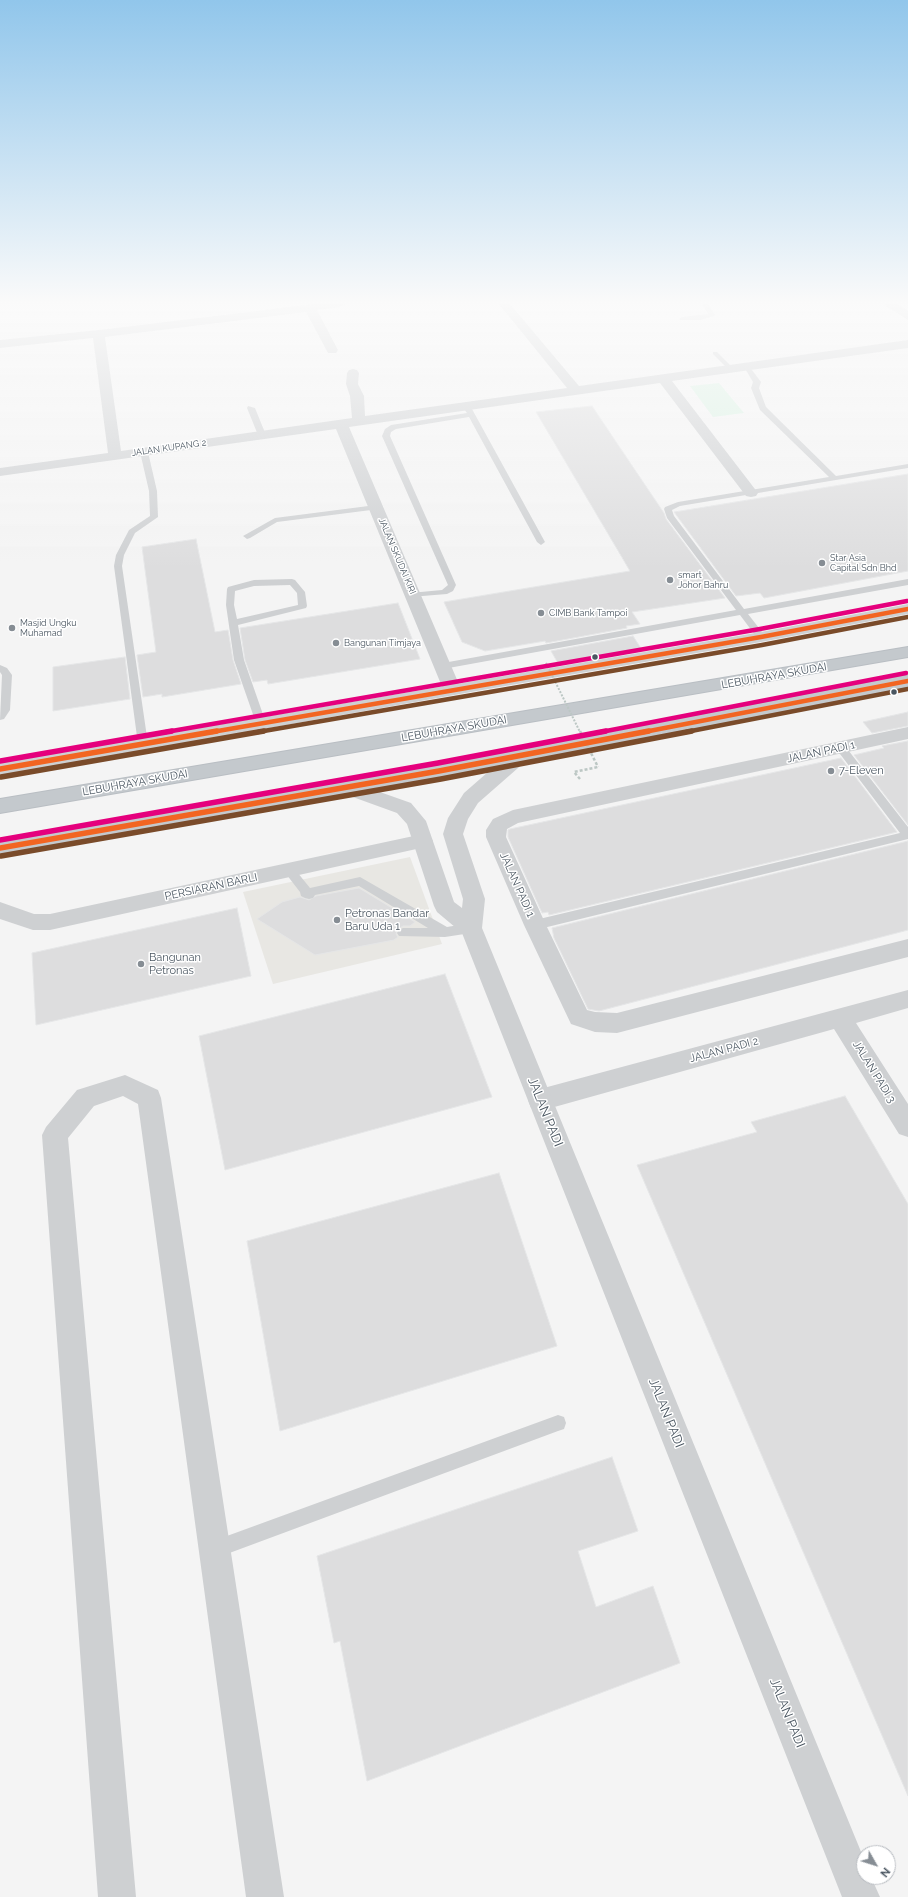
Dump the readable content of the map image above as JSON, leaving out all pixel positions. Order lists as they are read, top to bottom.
{
  "streets": {
    "highway": ["LEBUHRAYA SKUDAI"],
    "street": [
      "JALAN KUPANG 2",
      "JALAN SKUDAI KIRI",
      "JALAN PADI 1",
      "PERSIARAN BARLI",
      "JALAN PADI 2",
      "JALAN PADI 3",
      "JALAN PADI"
    ]
  },
  "crossings": [
    ["JALAN KUPANG 2", "JALAN SKUDAI KIRI"],
    ["PERSIARAN BARLI", "JALAN PADI"],
    ["JALAN PADI 2", "JALAN PADI 3"],
    ["JALAN PADI 2", "JALAN PADI"]
  ],
  "places": [
    "Star Asia Capital Sdn Bhd",
    "smart Johor Bahru",
    "CIMB Bank Tampoi",
    "Masjid Ungku Muhamad",
    "Bangunan Timjaya",
    "7-Eleven",
    "Petronas Bandar Baru Uda 1",
    "Bangunan Petronas"
  ],
  "north": "bottom right"
}
